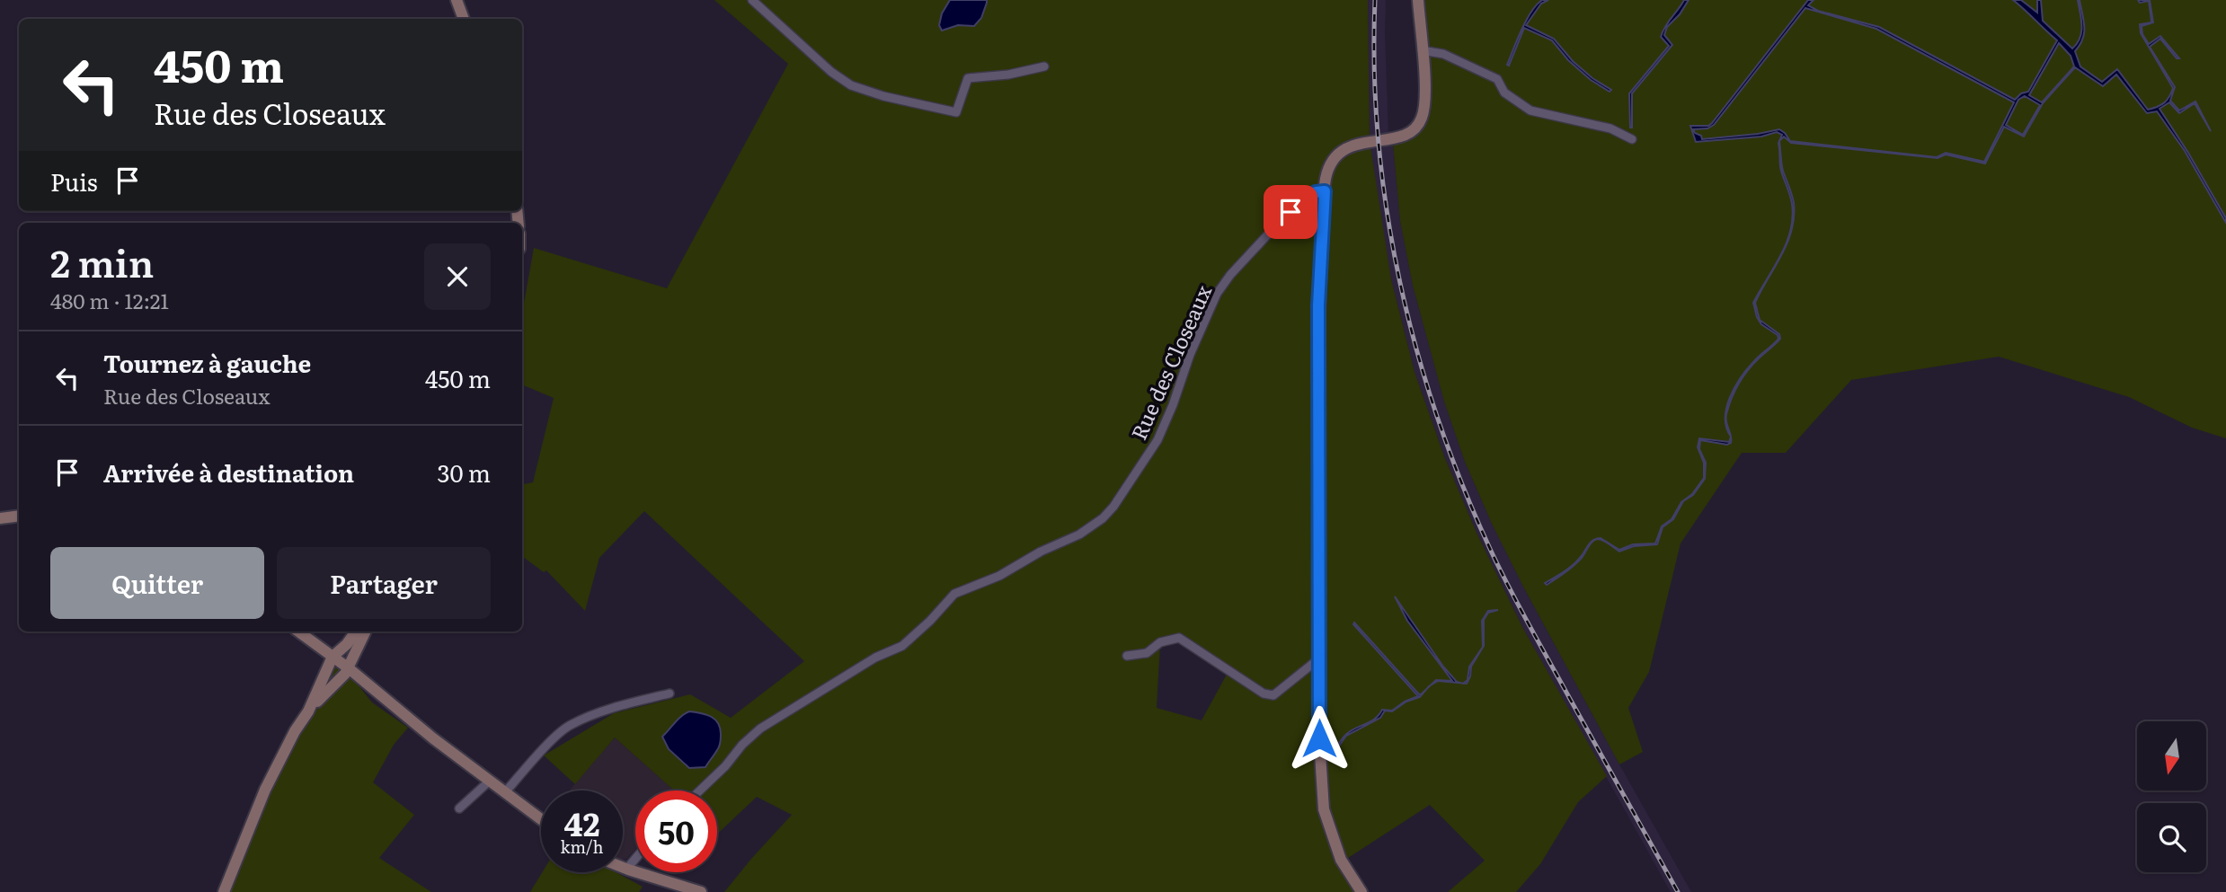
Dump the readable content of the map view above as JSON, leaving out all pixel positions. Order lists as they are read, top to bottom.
{
  "streets": {
    "street": ["Rue des Closeaux"]
  },
  "north": "bottom",
  "page": {
    "turn": ["450 m", "Rue des Closeaux"],
    "then": "Puis",
    "heading": ["2 min", "480 m · 12:21"],
    "list": [
      {
        "name": "Tournez à gauche",
        "note": "Rue des Closeaux",
        "value": "450 m"
      },
      {
        "name": "Arrivée à destination",
        "value": "30 m"
      }
    ],
    "buttons": ["Quitter", "Partager"],
    "speed": "42 km/h",
    "limit": "50"
  }
}
